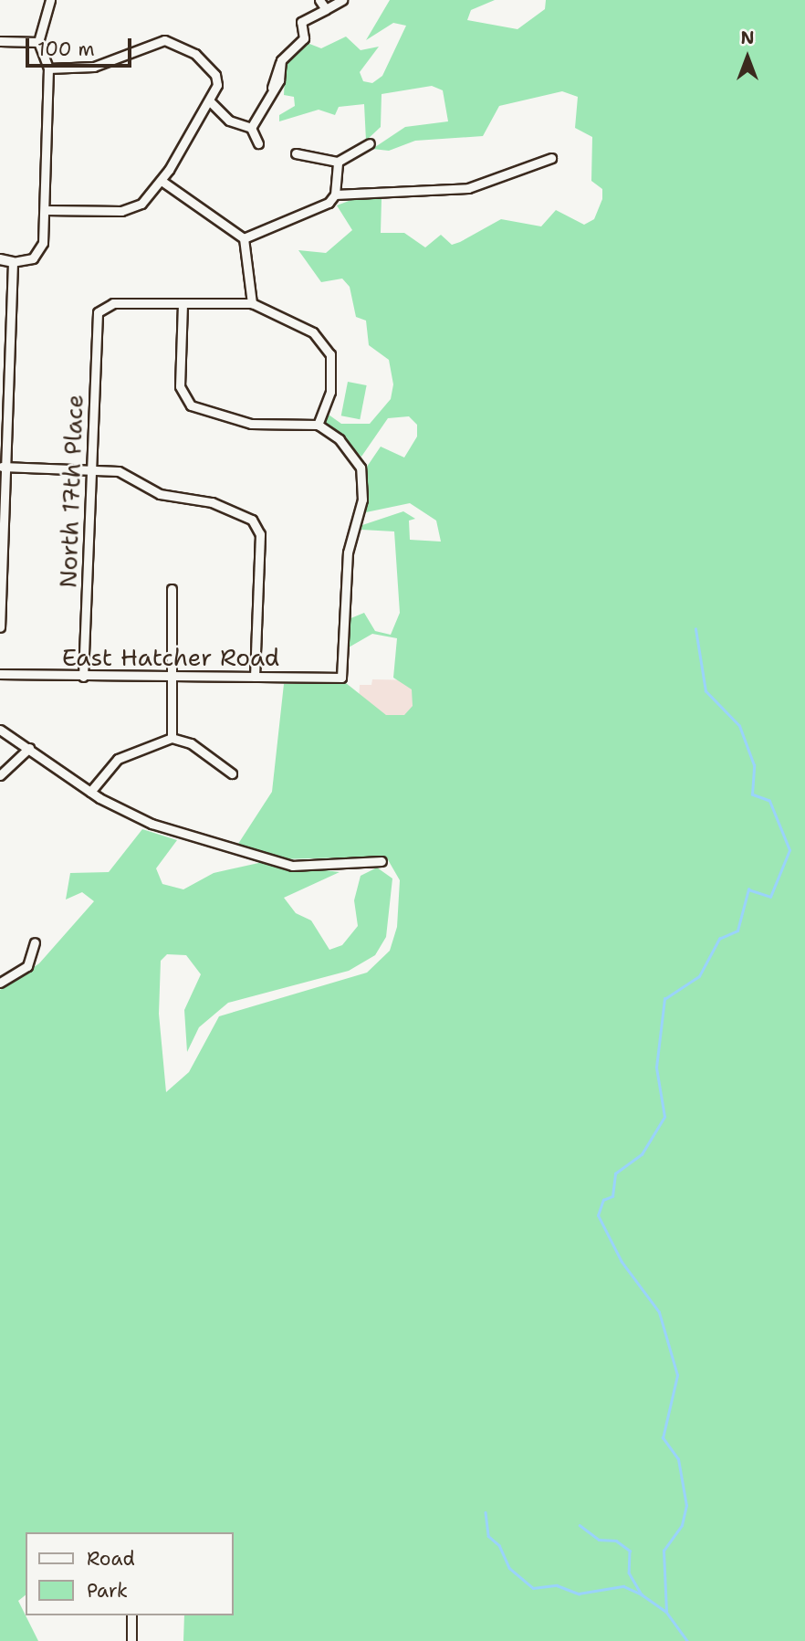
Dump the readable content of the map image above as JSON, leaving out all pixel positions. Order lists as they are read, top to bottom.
{
  "streets": {
    "street": ["North 17th Place", "East Hatcher Road"]
  },
  "crossings": [
    ["North 17th Place", "East Hatcher Road"]
  ],
  "legend": ["Road", "Park"],
  "scale_bar": "100 m",
  "north": "top"
}
